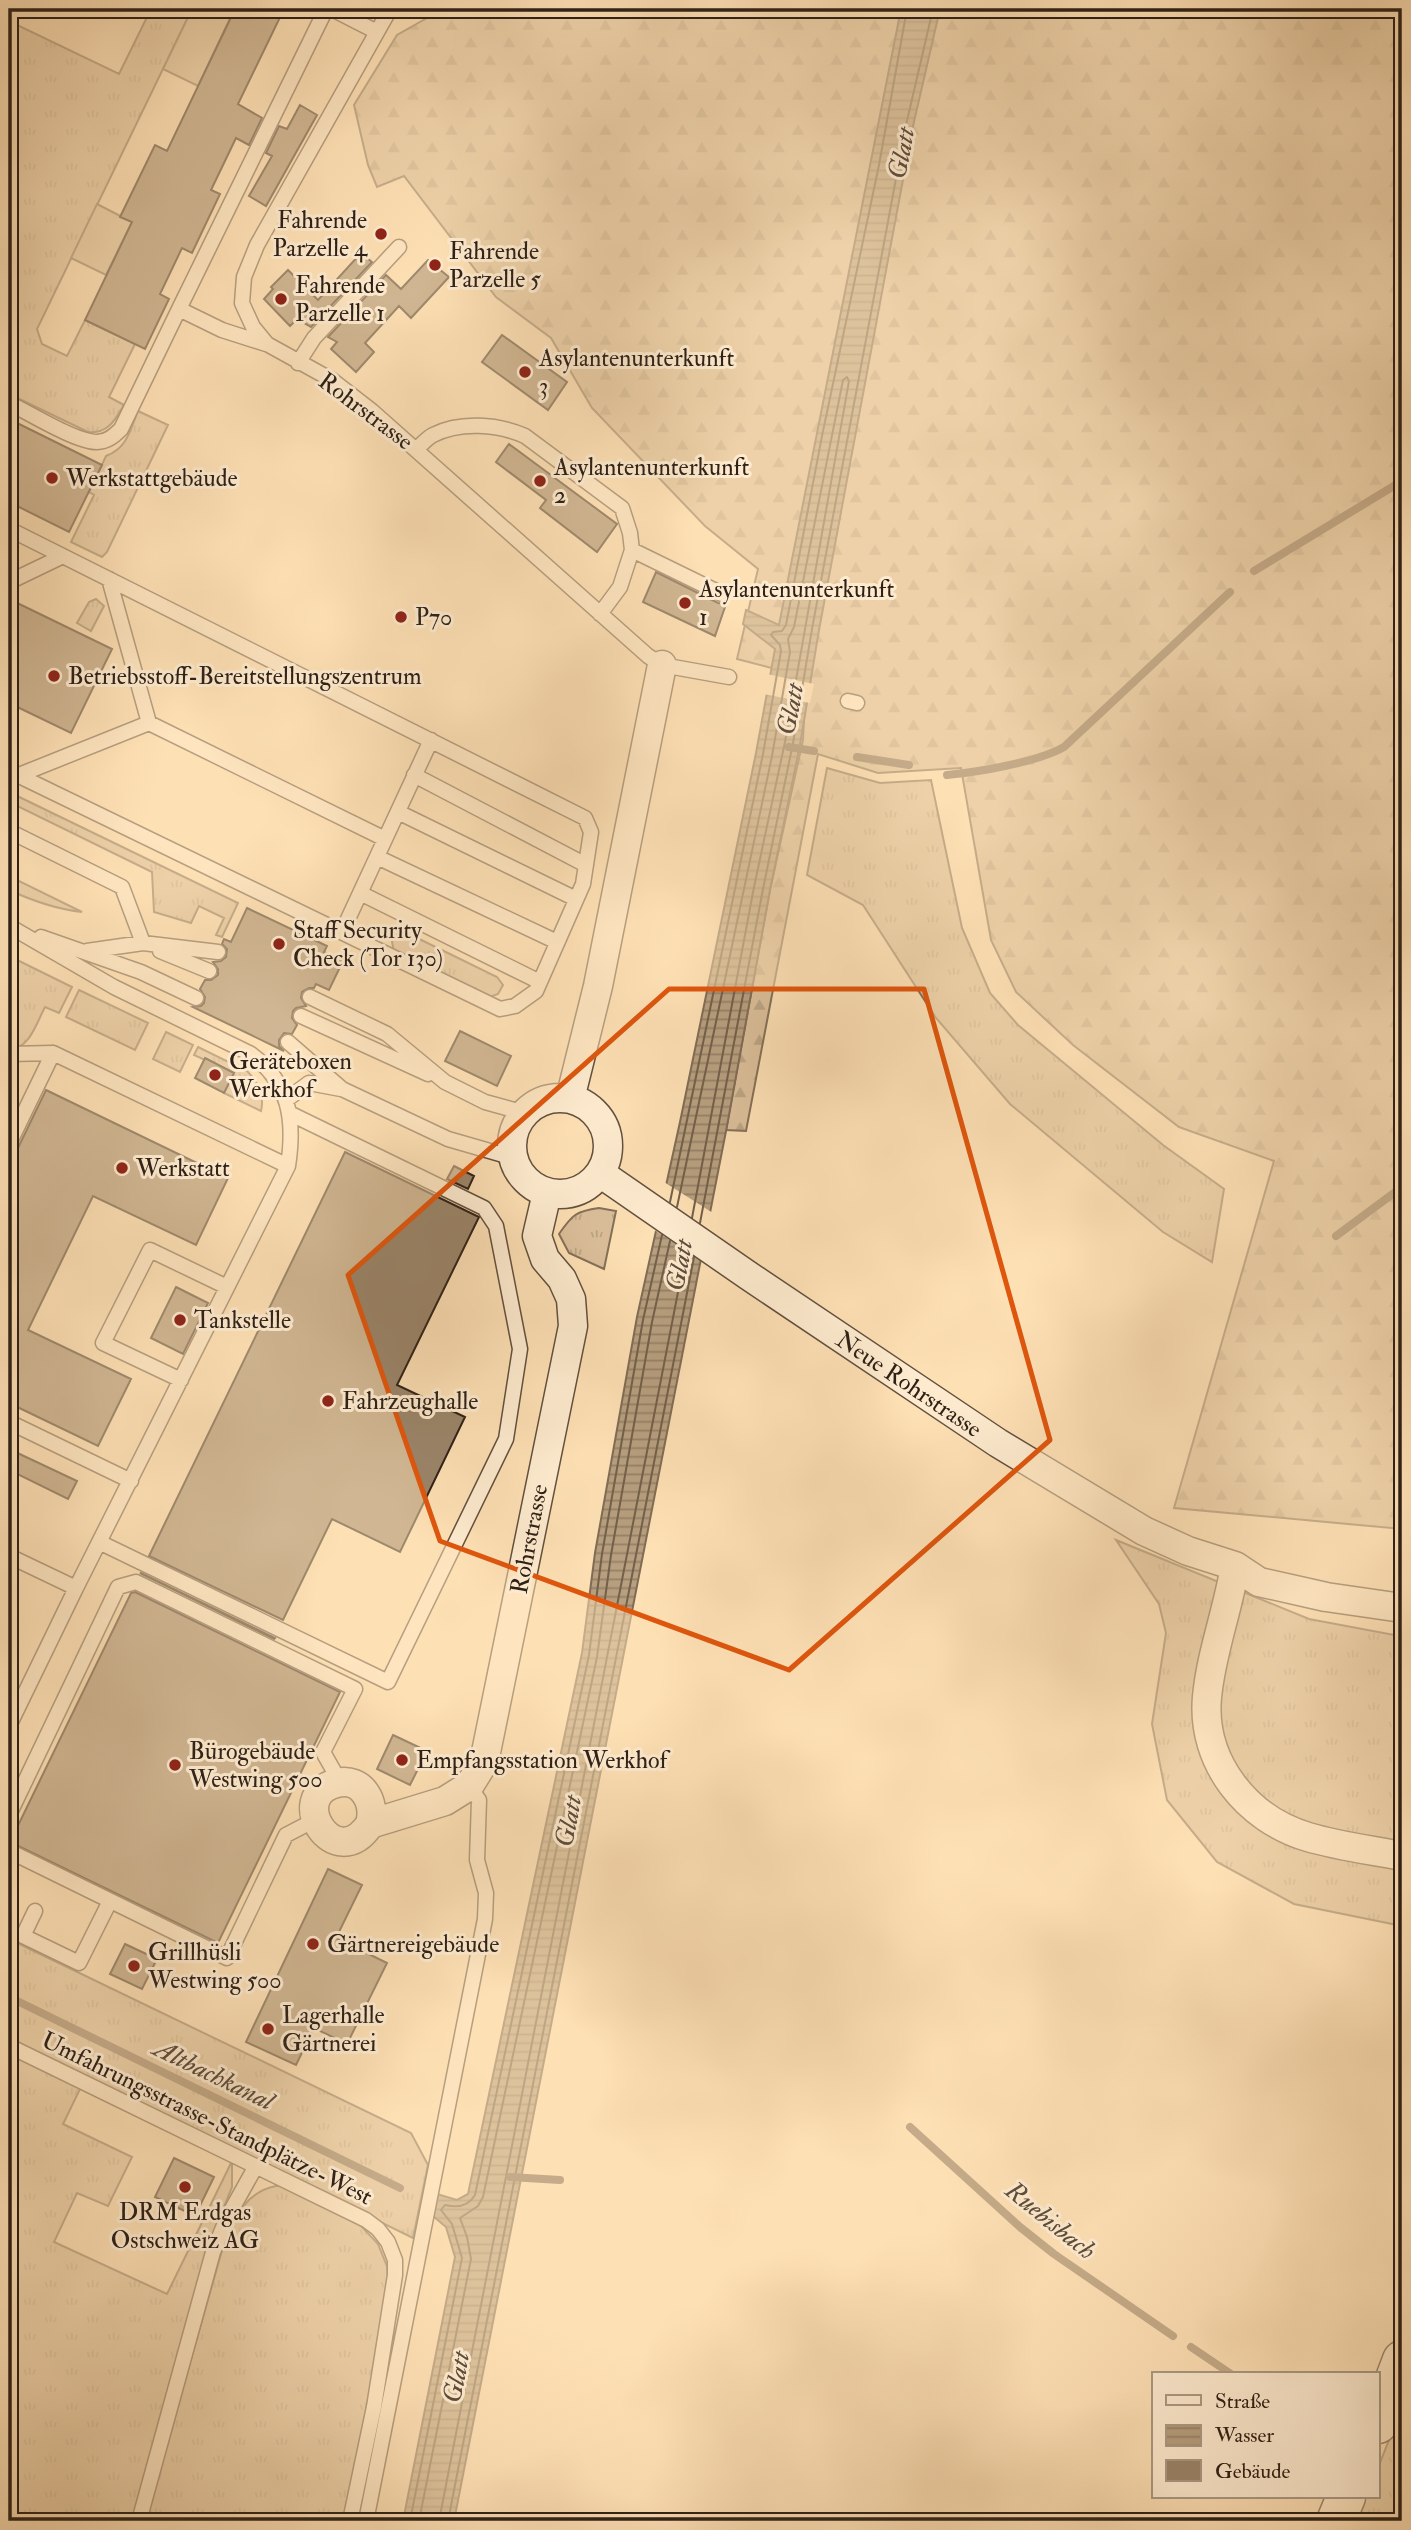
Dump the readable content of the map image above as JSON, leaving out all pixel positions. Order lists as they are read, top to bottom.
{
  "streets": {
    "street": ["Rohrstrasse", "Neue Rohrstrasse"],
    "lane": ["Umfahrungsstrasse-Standplätze-West"]
  },
  "crossings": [
    ["Rohrstrasse", "Neue Rohrstrasse"]
  ],
  "water": ["Glatt", "Altbachkanal", "Ruebisbach"],
  "places": [
    "Fahrende Parzelle 4",
    "Fahrende Parzelle 5",
    "Fahrende Parzelle 1",
    "Asylantenunterkunft 3",
    "Werkstattgebäude",
    "Asylantenunterkunft 2",
    "Asylantenunterkunft 1",
    "P70",
    "Betriebsstoff-Bereitstellungszentrum",
    "Staff Security Check (Tor 130)",
    "Geräteboxen Werkhof",
    "Werkstatt",
    "Tankstelle",
    "Fahrzeughalle",
    "Empfangsstation Werkhof",
    "Bürogebäude Westwing 500",
    "Gärtnereigebäude",
    "Grillhüsli Westwing 500",
    "Lagerhalle Gärtnerei",
    "DRM Erdgas Ostschweiz AG"
  ],
  "legend": ["Straße", "Wasser", "Gebäude"]
}
